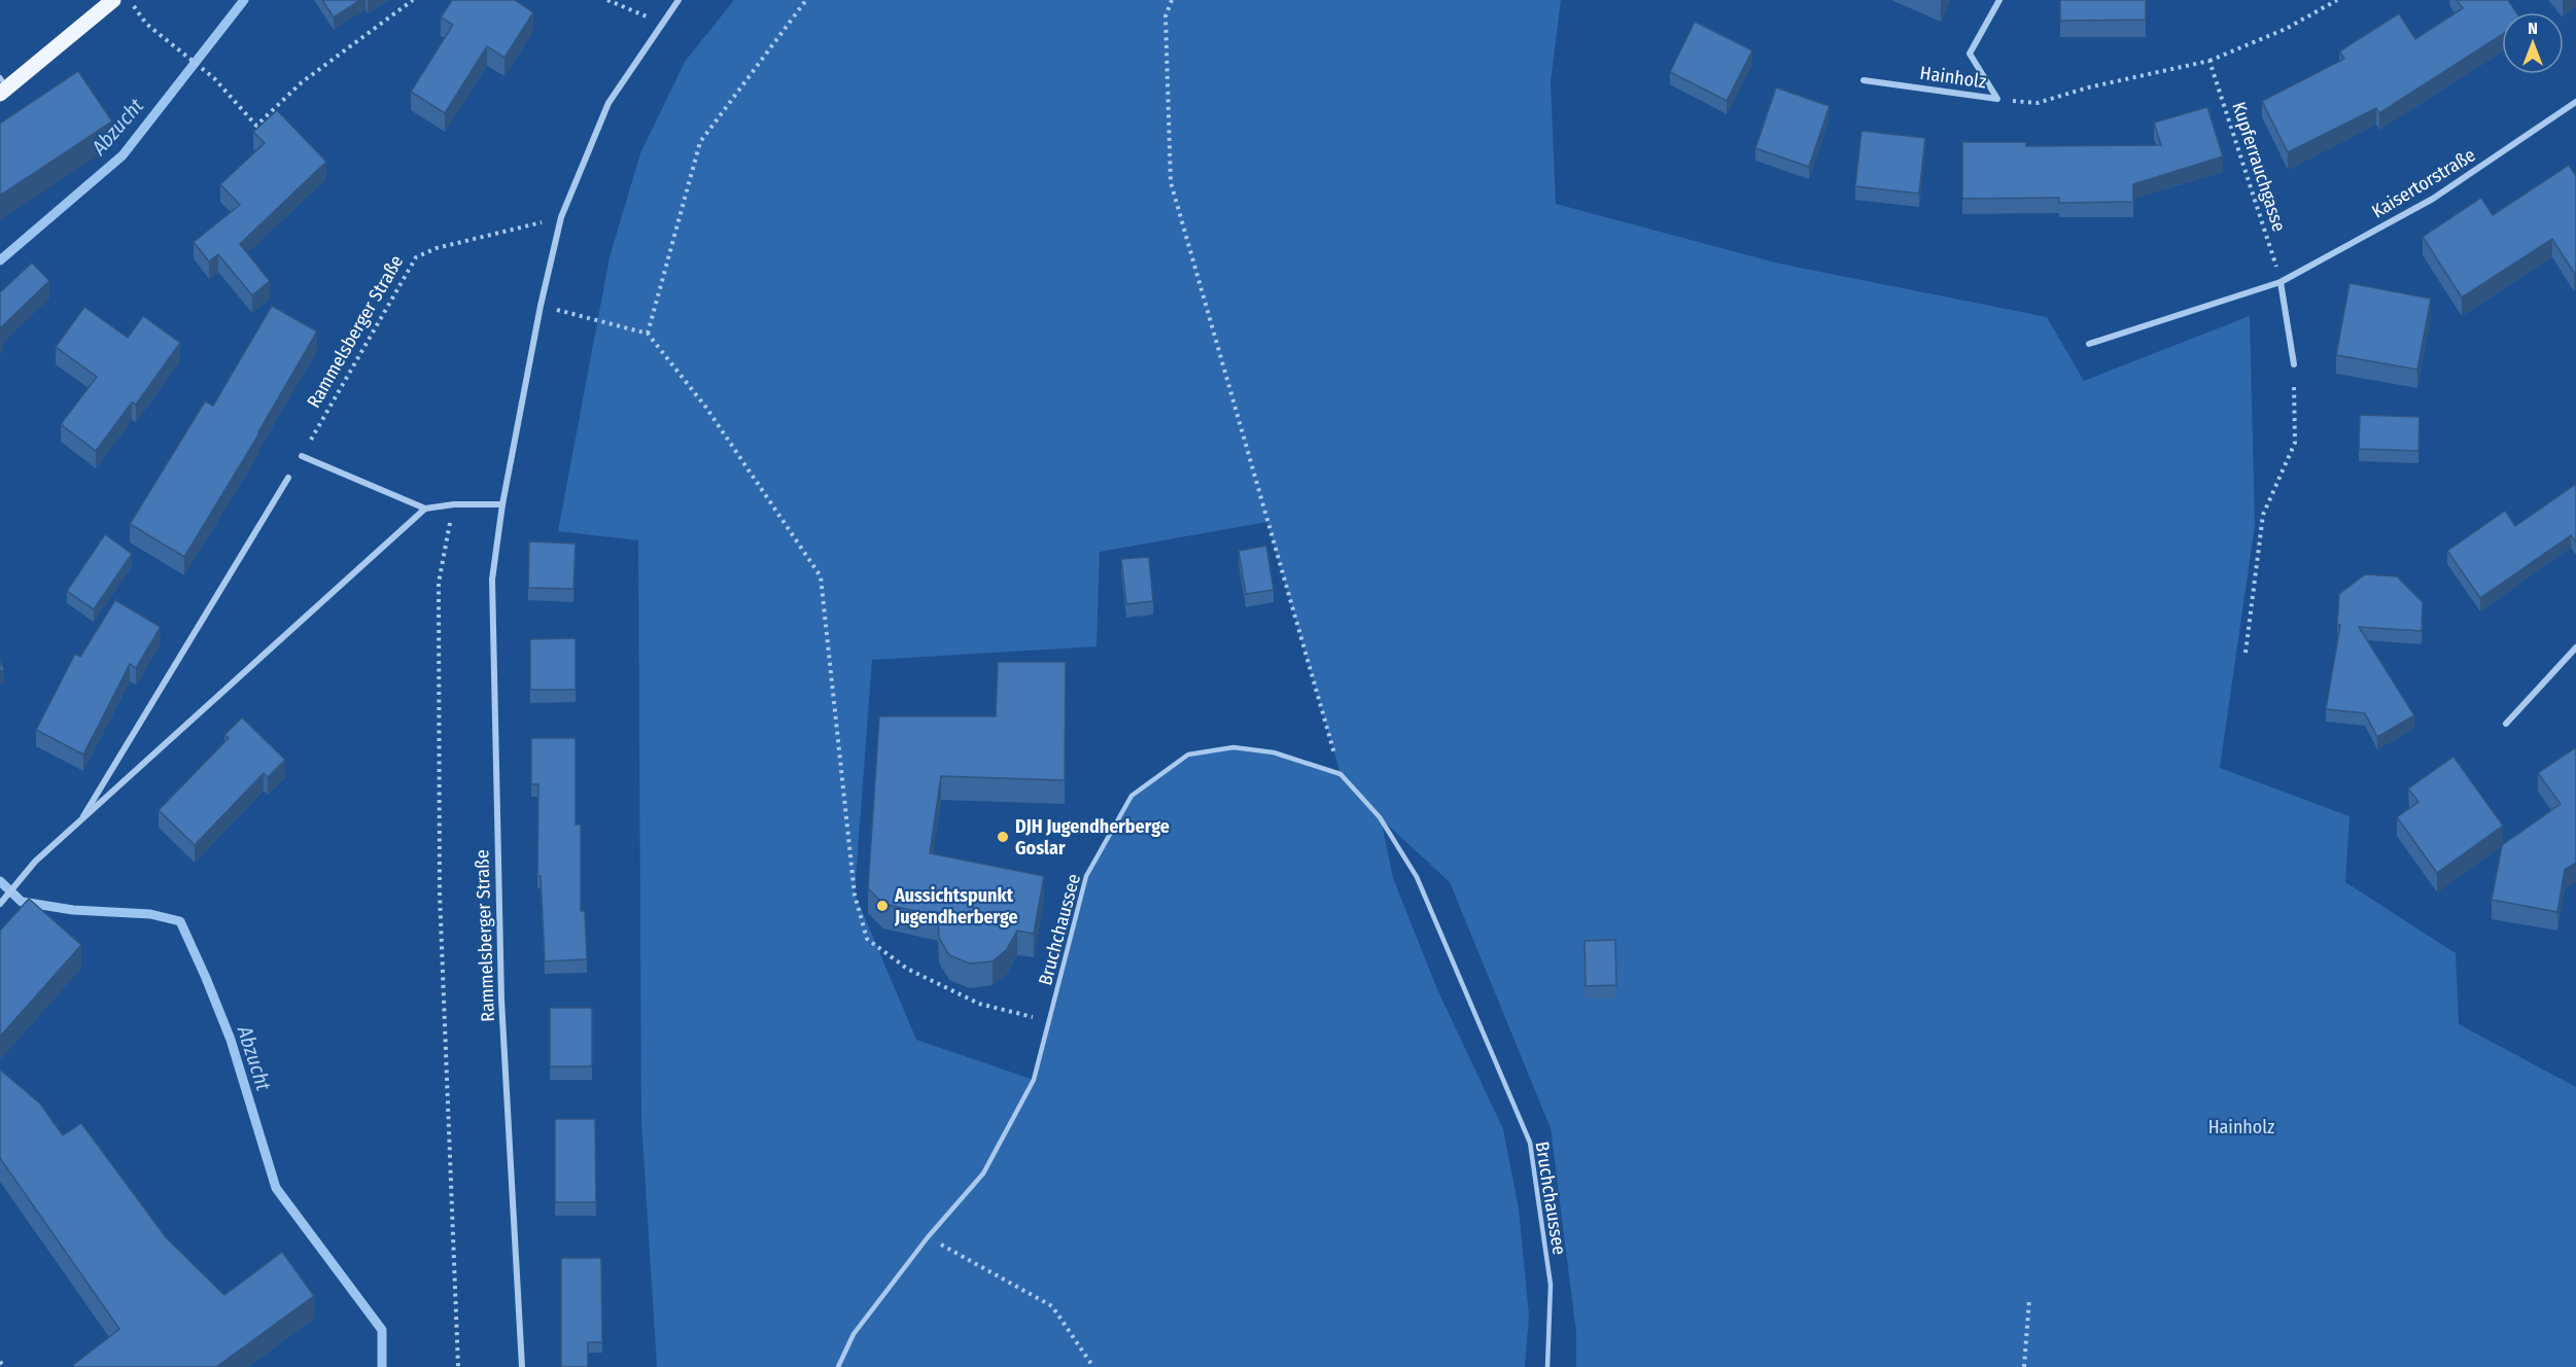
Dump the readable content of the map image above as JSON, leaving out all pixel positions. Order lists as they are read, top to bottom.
{
  "streets": {
    "street": ["Hainholz", "Kaisertorstraße", "Rammelsberger Straße"],
    "lane": ["Bruchchaussee"],
    "path": ["Kupferrauchgasse"]
  },
  "crossings": [
    ["Kupferrauchgasse", "Kaisertorstraße"]
  ],
  "water": ["Abzucht"],
  "parks": ["Hainholz"],
  "places": ["DJH Jugendherberge Goslar", "Aussichtspunkt Jugendherberge"],
  "north": "top"
}
